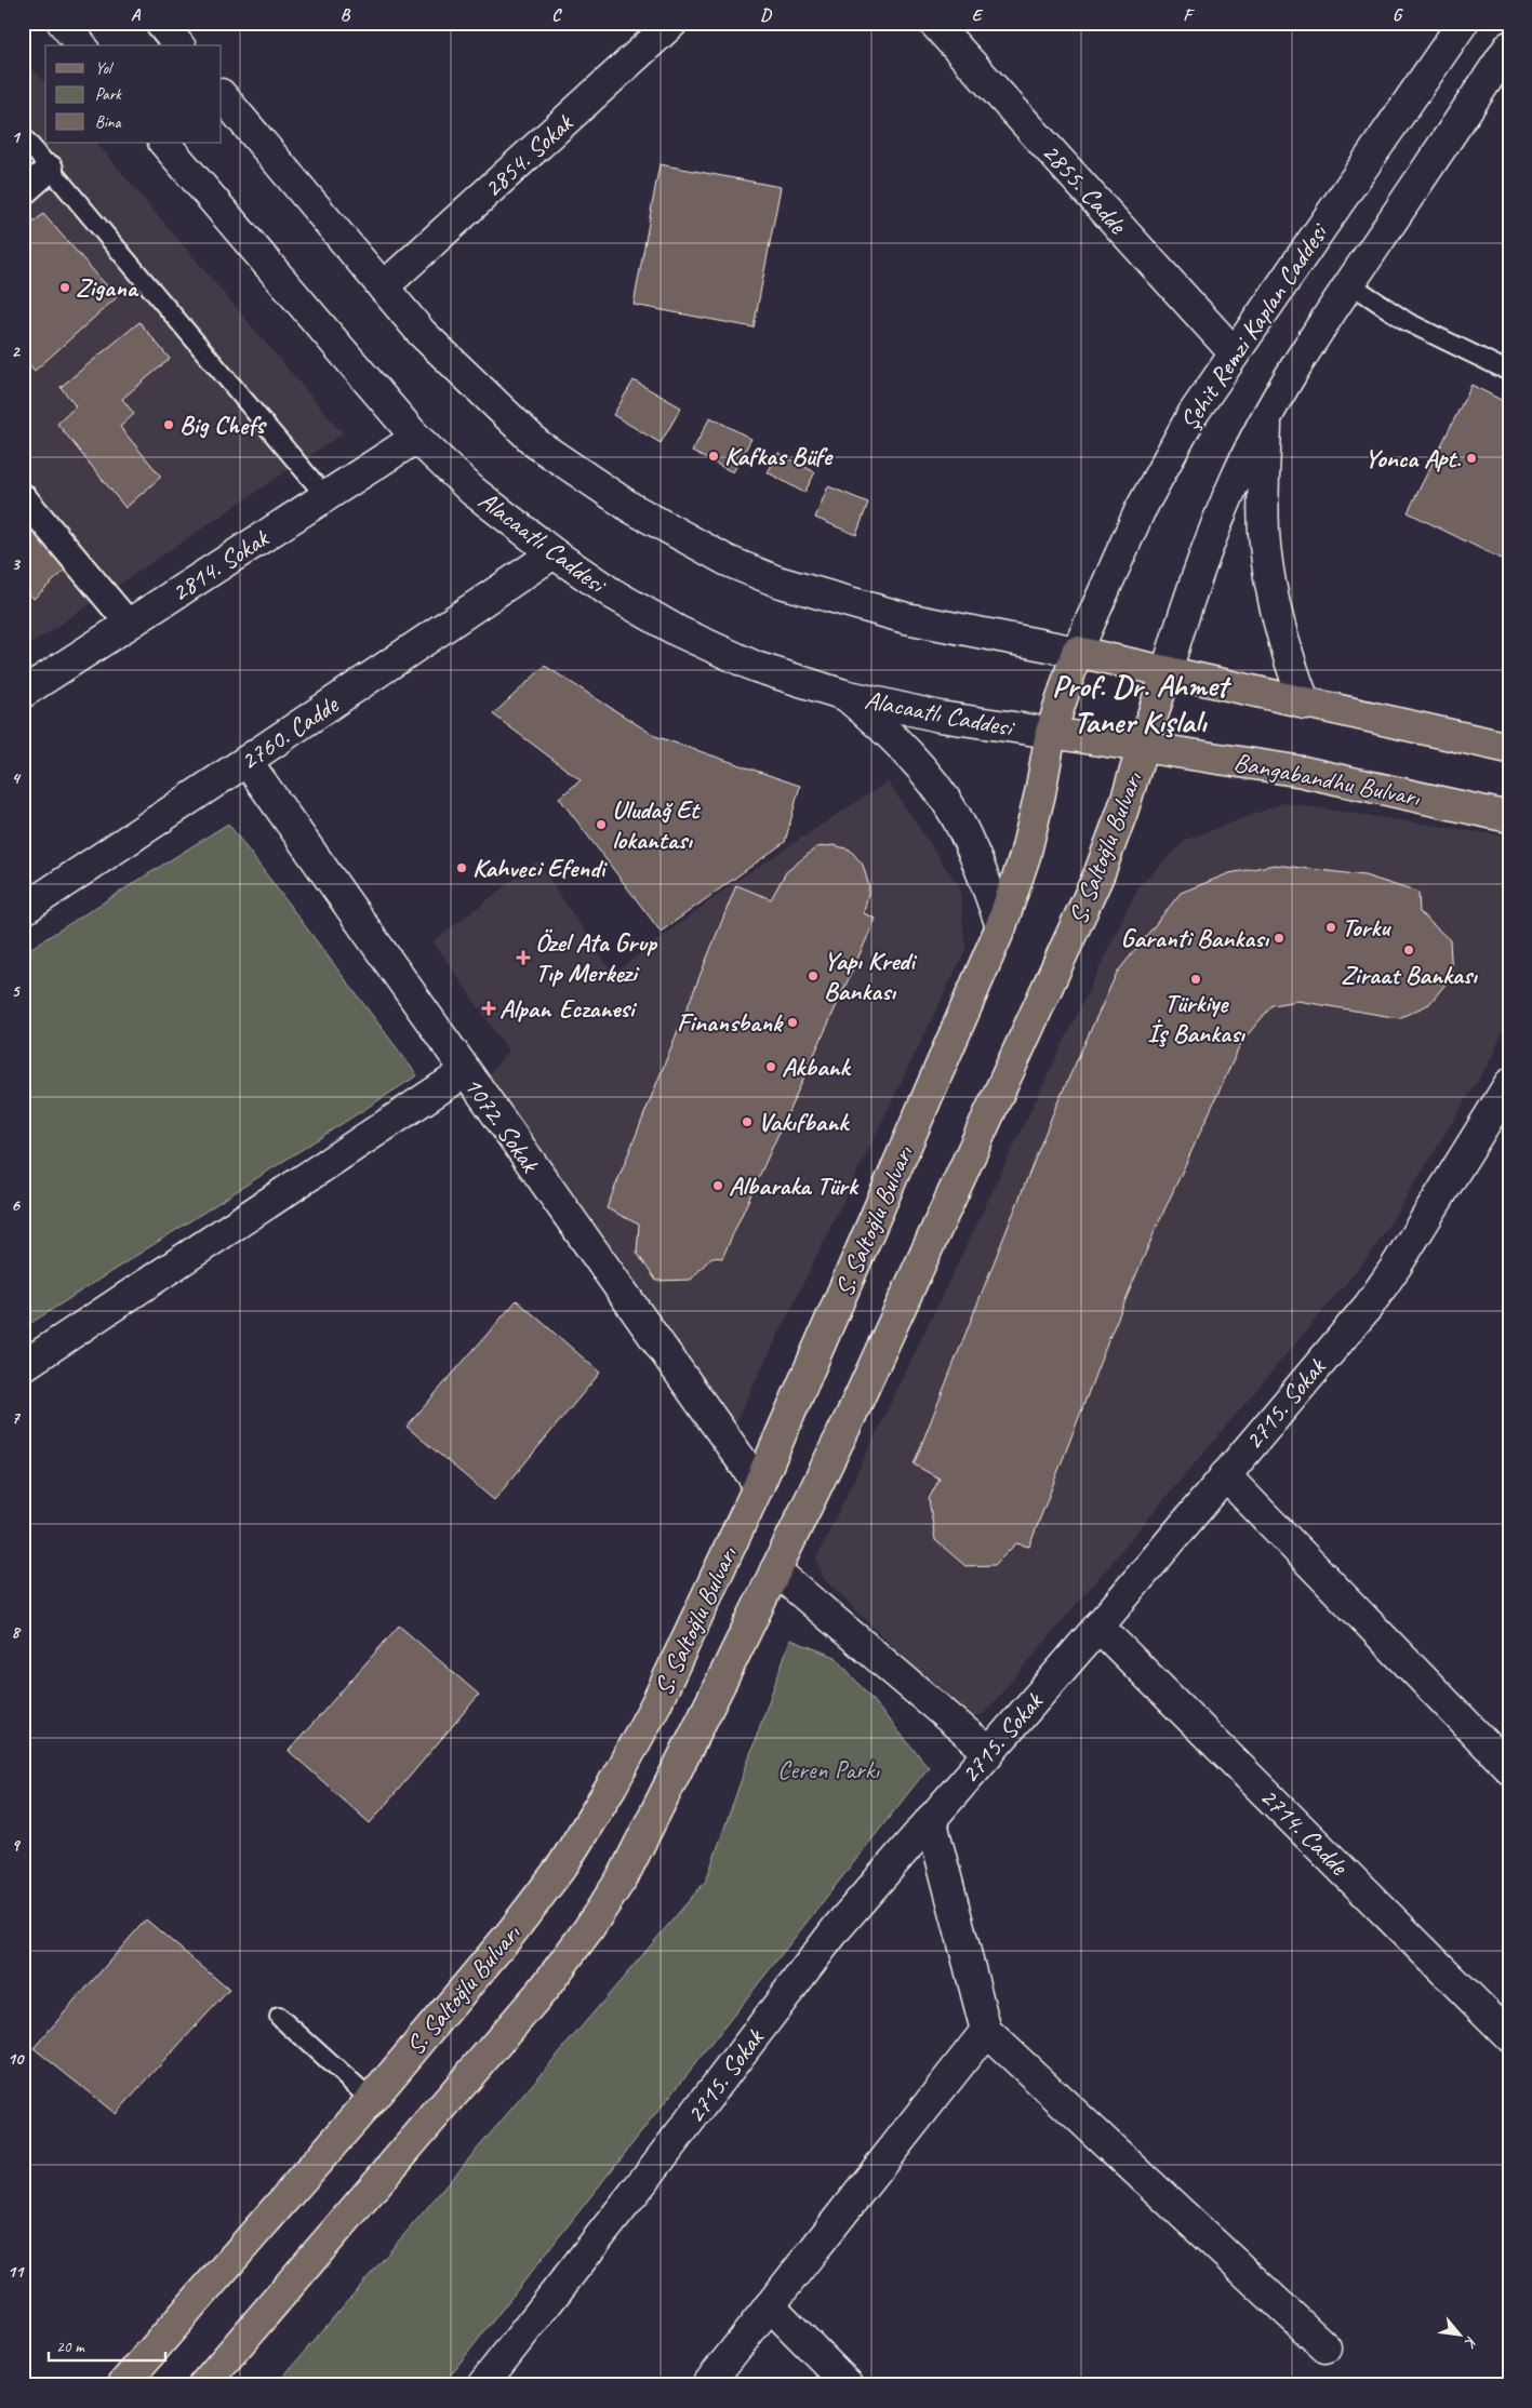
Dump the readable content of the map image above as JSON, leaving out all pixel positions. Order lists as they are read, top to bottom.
{
  "streets": {
    "main road": ["Bangabandhu Bulvarı", "S. Saltoğlu Bulvarı"],
    "street": [
      "2854. Sokak",
      "2855. Cadde",
      "Şehit Remzi Kaplan Caddesi",
      "Alacaatlı Caddesi",
      "2814. Sokak",
      "2760. Cadde",
      "1072. Sokak",
      "2715. Sokak",
      "2714. Cadde"
    ]
  },
  "crossings": [
    ["2855. Cadde", "Şehit Remzi Kaplan Caddesi"],
    ["Şehit Remzi Kaplan Caddesi", "S. Saltoğlu Bulvarı"],
    ["Alacaatlı Caddesi", "2814. Sokak"],
    ["Alacaatlı Caddesi", "2760. Cadde"],
    ["Alacaatlı Caddesi", "Bangabandhu Bulvarı"],
    ["Alacaatlı Caddesi", "S. Saltoğlu Bulvarı"],
    ["2760. Cadde", "1072. Sokak"],
    ["Bangabandhu Bulvarı", "S. Saltoğlu Bulvarı"],
    ["S. Saltoğlu Bulvarı", "1072. Sokak"],
    ["2715. Sokak", "2714. Cadde"]
  ],
  "districts": ["Prof. Dr. Ahmet Taner Kışlalı"],
  "parks": ["Ceren Parkı"],
  "places": {
    "other": [
      "Zigana",
      "Big Chefs",
      "Kafkas Büfe",
      "Yonca Apt.",
      "Uludağ Et lokantası",
      "Kahveci Efendi",
      "Torku",
      "Garanti Bankası",
      "Ziraat Bankası",
      "Yapı Kredi Bankası",
      "Türkiye İş Bankası",
      "Finansbank",
      "Akbank",
      "Vakıfbank",
      "Albaraka Türk"
    ],
    "health": ["Özel Ata Grup Tıp Merkezi", "Alpan Eczanesi"]
  },
  "legend": ["Yol", "Park", "Bina"],
  "scale_bar": "20 m",
  "north": "bottom right",
  "grid": {
    "columns": [
      "A",
      "B",
      "C",
      "D",
      "E",
      "F",
      "G"
    ],
    "rows": [
      "1",
      "2",
      "3",
      "4",
      "5",
      "6",
      "7",
      "8",
      "9",
      "10",
      "11"
    ]
  }
}
